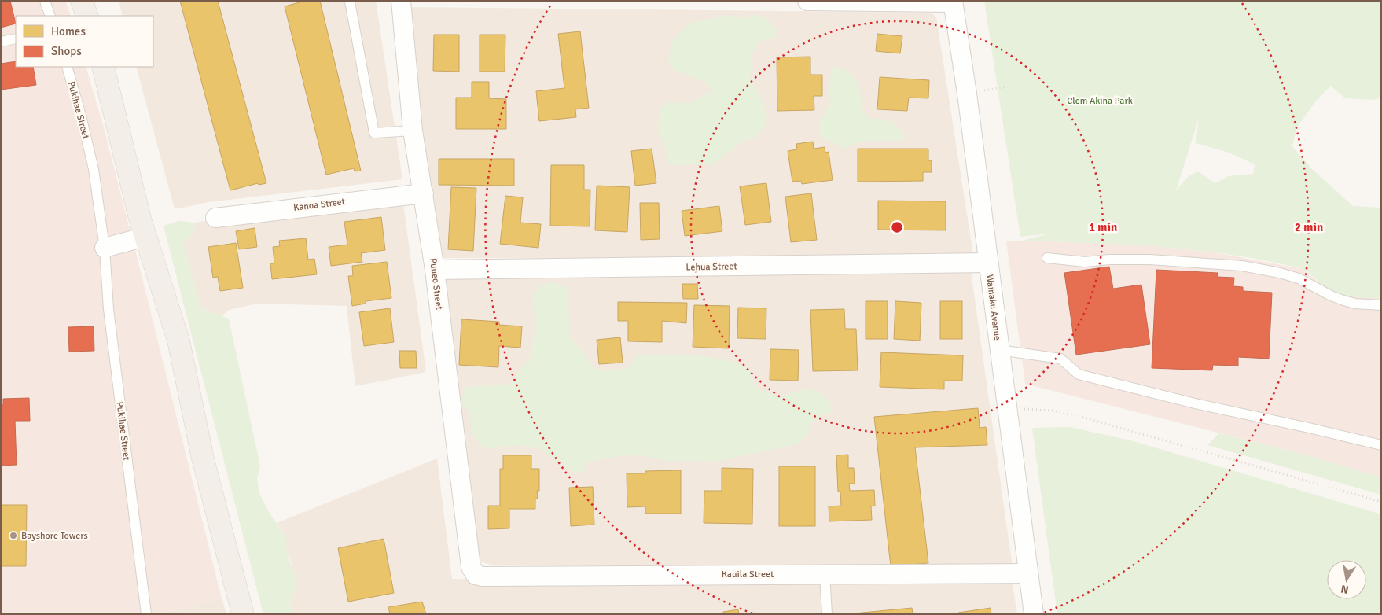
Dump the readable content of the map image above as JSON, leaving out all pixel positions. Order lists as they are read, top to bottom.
{
  "streets": {
    "street": [
      "Kanoa Street",
      "Lehua Street",
      "Puueo Street",
      "Wainaku Avenue",
      "Kauila Street"
    ],
    "lane": ["Pukihae Street"]
  },
  "crossings": [
    ["Kanoa Street", "Puueo Street"],
    ["Lehua Street", "Puueo Street"],
    ["Lehua Street", "Wainaku Avenue"],
    ["Puueo Street", "Kauila Street"],
    ["Wainaku Avenue", "Kauila Street"]
  ],
  "parks": ["Clem Akina Park"],
  "places": ["Bayshore Towers"],
  "legend": ["Homes", "Shops"],
  "north": "bottom",
  "rings": ["1 min", "2 min"]
}
